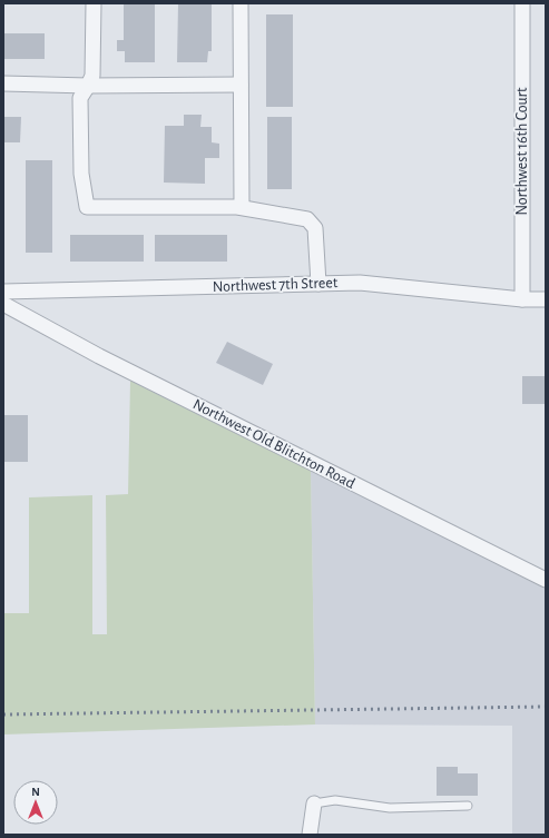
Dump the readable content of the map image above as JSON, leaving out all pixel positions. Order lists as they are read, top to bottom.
{
  "streets": {
    "street": ["Northwest 16th Court", "Northwest 7th Street", "Northwest Old Blitchton Road"]
  },
  "crossings": [
    ["Northwest 16th Court", "Northwest 7th Street"]
  ],
  "north": "top"
}
